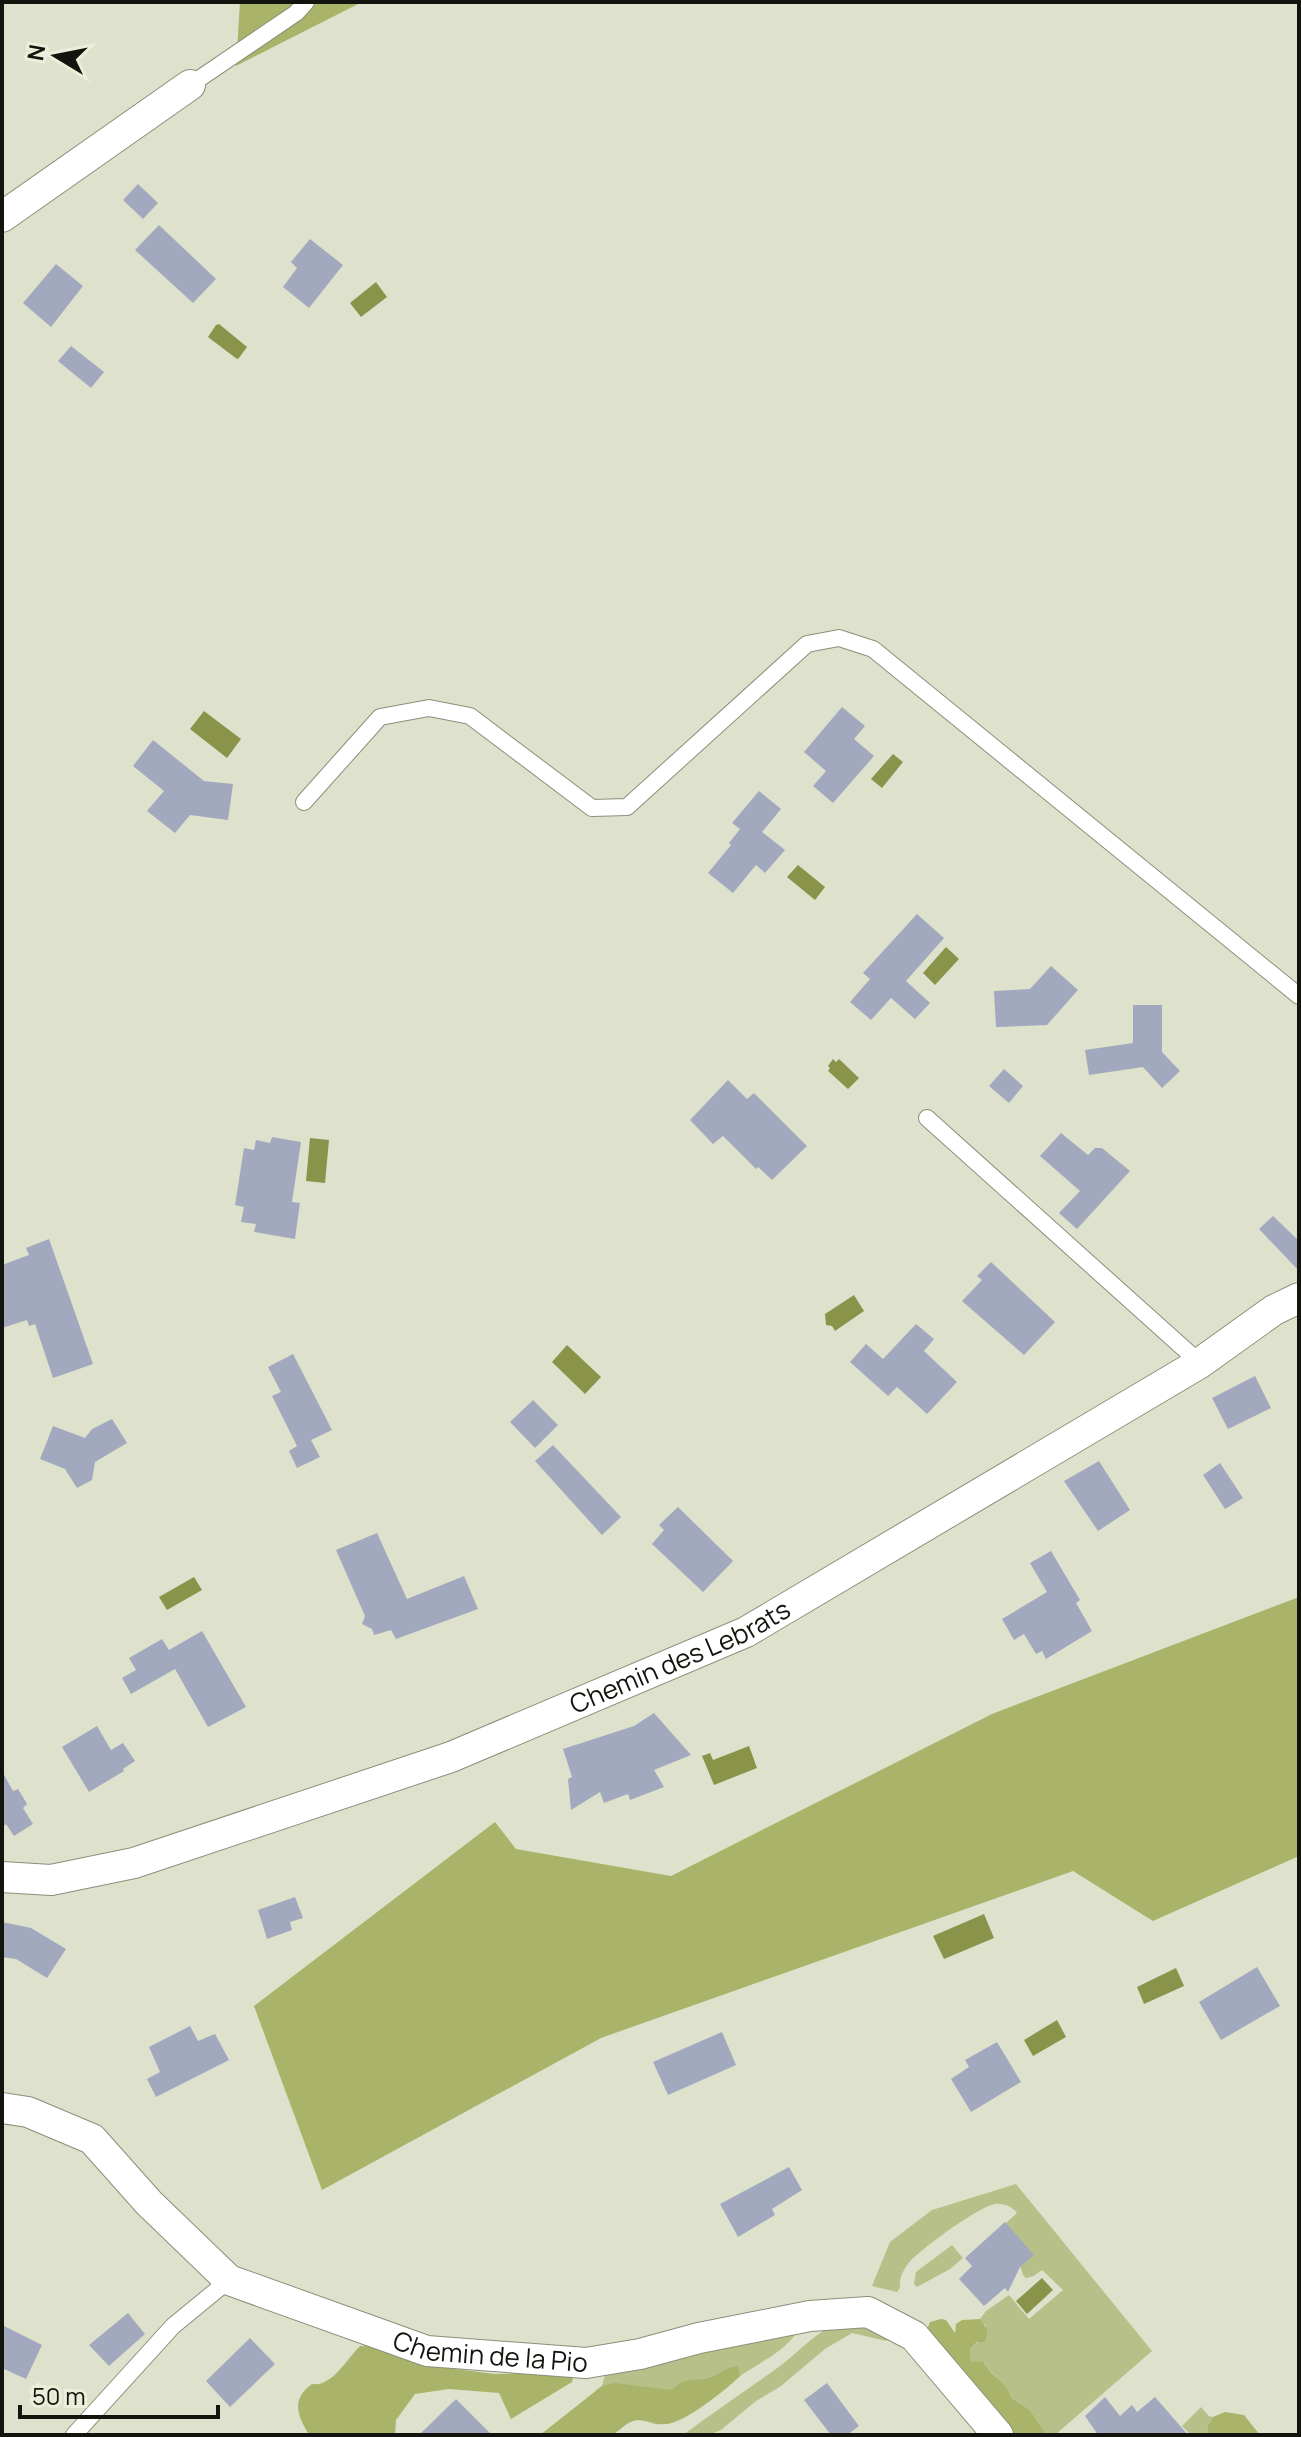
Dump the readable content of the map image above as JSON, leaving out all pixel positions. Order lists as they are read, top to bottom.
{
  "streets": {
    "street": ["Chemin des Lebrats", "Chemin de la Pio"]
  },
  "scale_bar": "50 m",
  "north": "left"
}
